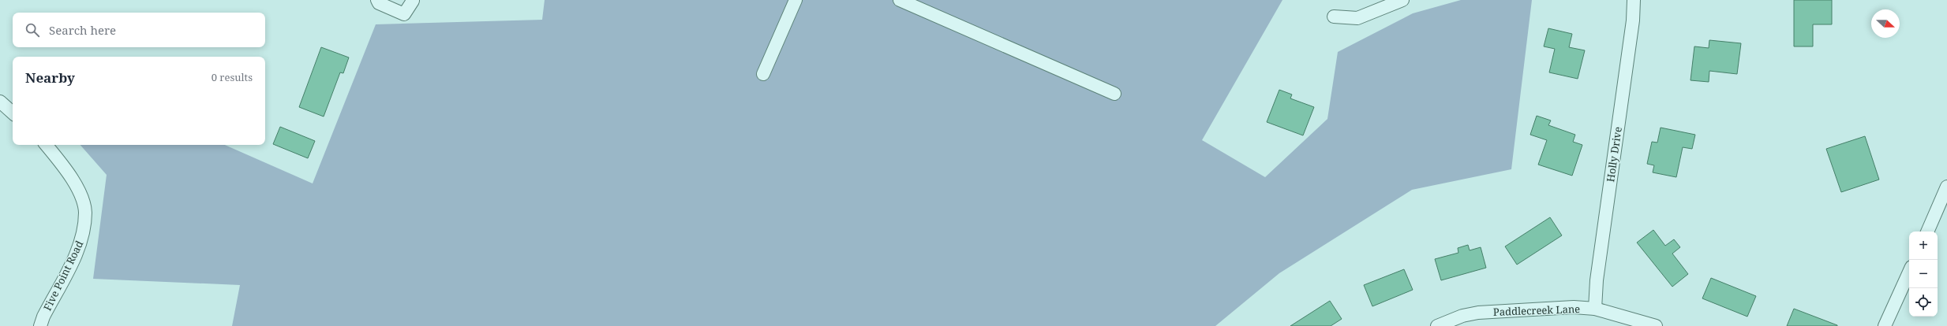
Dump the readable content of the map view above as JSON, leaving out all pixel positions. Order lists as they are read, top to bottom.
{
  "streets": {
    "street": ["Holly Drive", "Five Point Road", "Paddlecreek Lane"]
  },
  "crossings": [
    ["Holly Drive", "Paddlecreek Lane"]
  ],
  "north": "right",
  "page": {
    "search": "Search here",
    "heading": ["Nearby", "0 results"],
    "map_buttons": ["+", "−"]
  }
}
